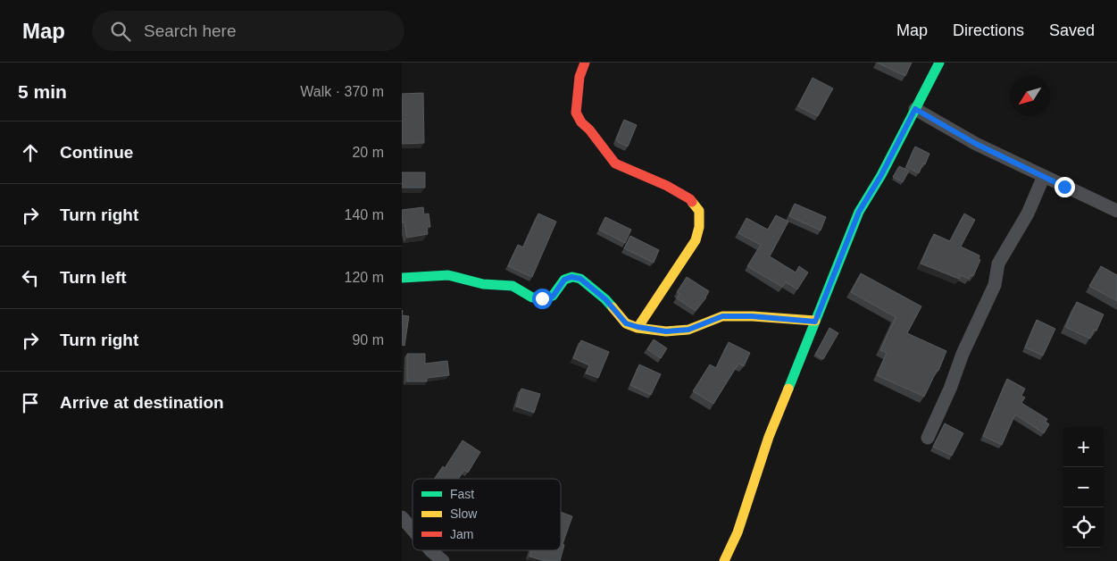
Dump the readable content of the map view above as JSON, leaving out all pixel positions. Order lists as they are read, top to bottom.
{
  "legend": ["Fast", "Slow", "Jam"],
  "north": "bottom left",
  "page": {
    "header": "Map",
    "search": "Search here",
    "nav": ["Map", "Directions", "Saved"],
    "heading": ["5 min", "Walk · 370 m"],
    "list": [
      ["Continue", "20 m"],
      ["Turn right", "140 m"],
      ["Turn left", "120 m"],
      ["Turn right", "90 m"],
      "Arrive at destination"
    ],
    "map_buttons": ["+", "−"]
  }
}
